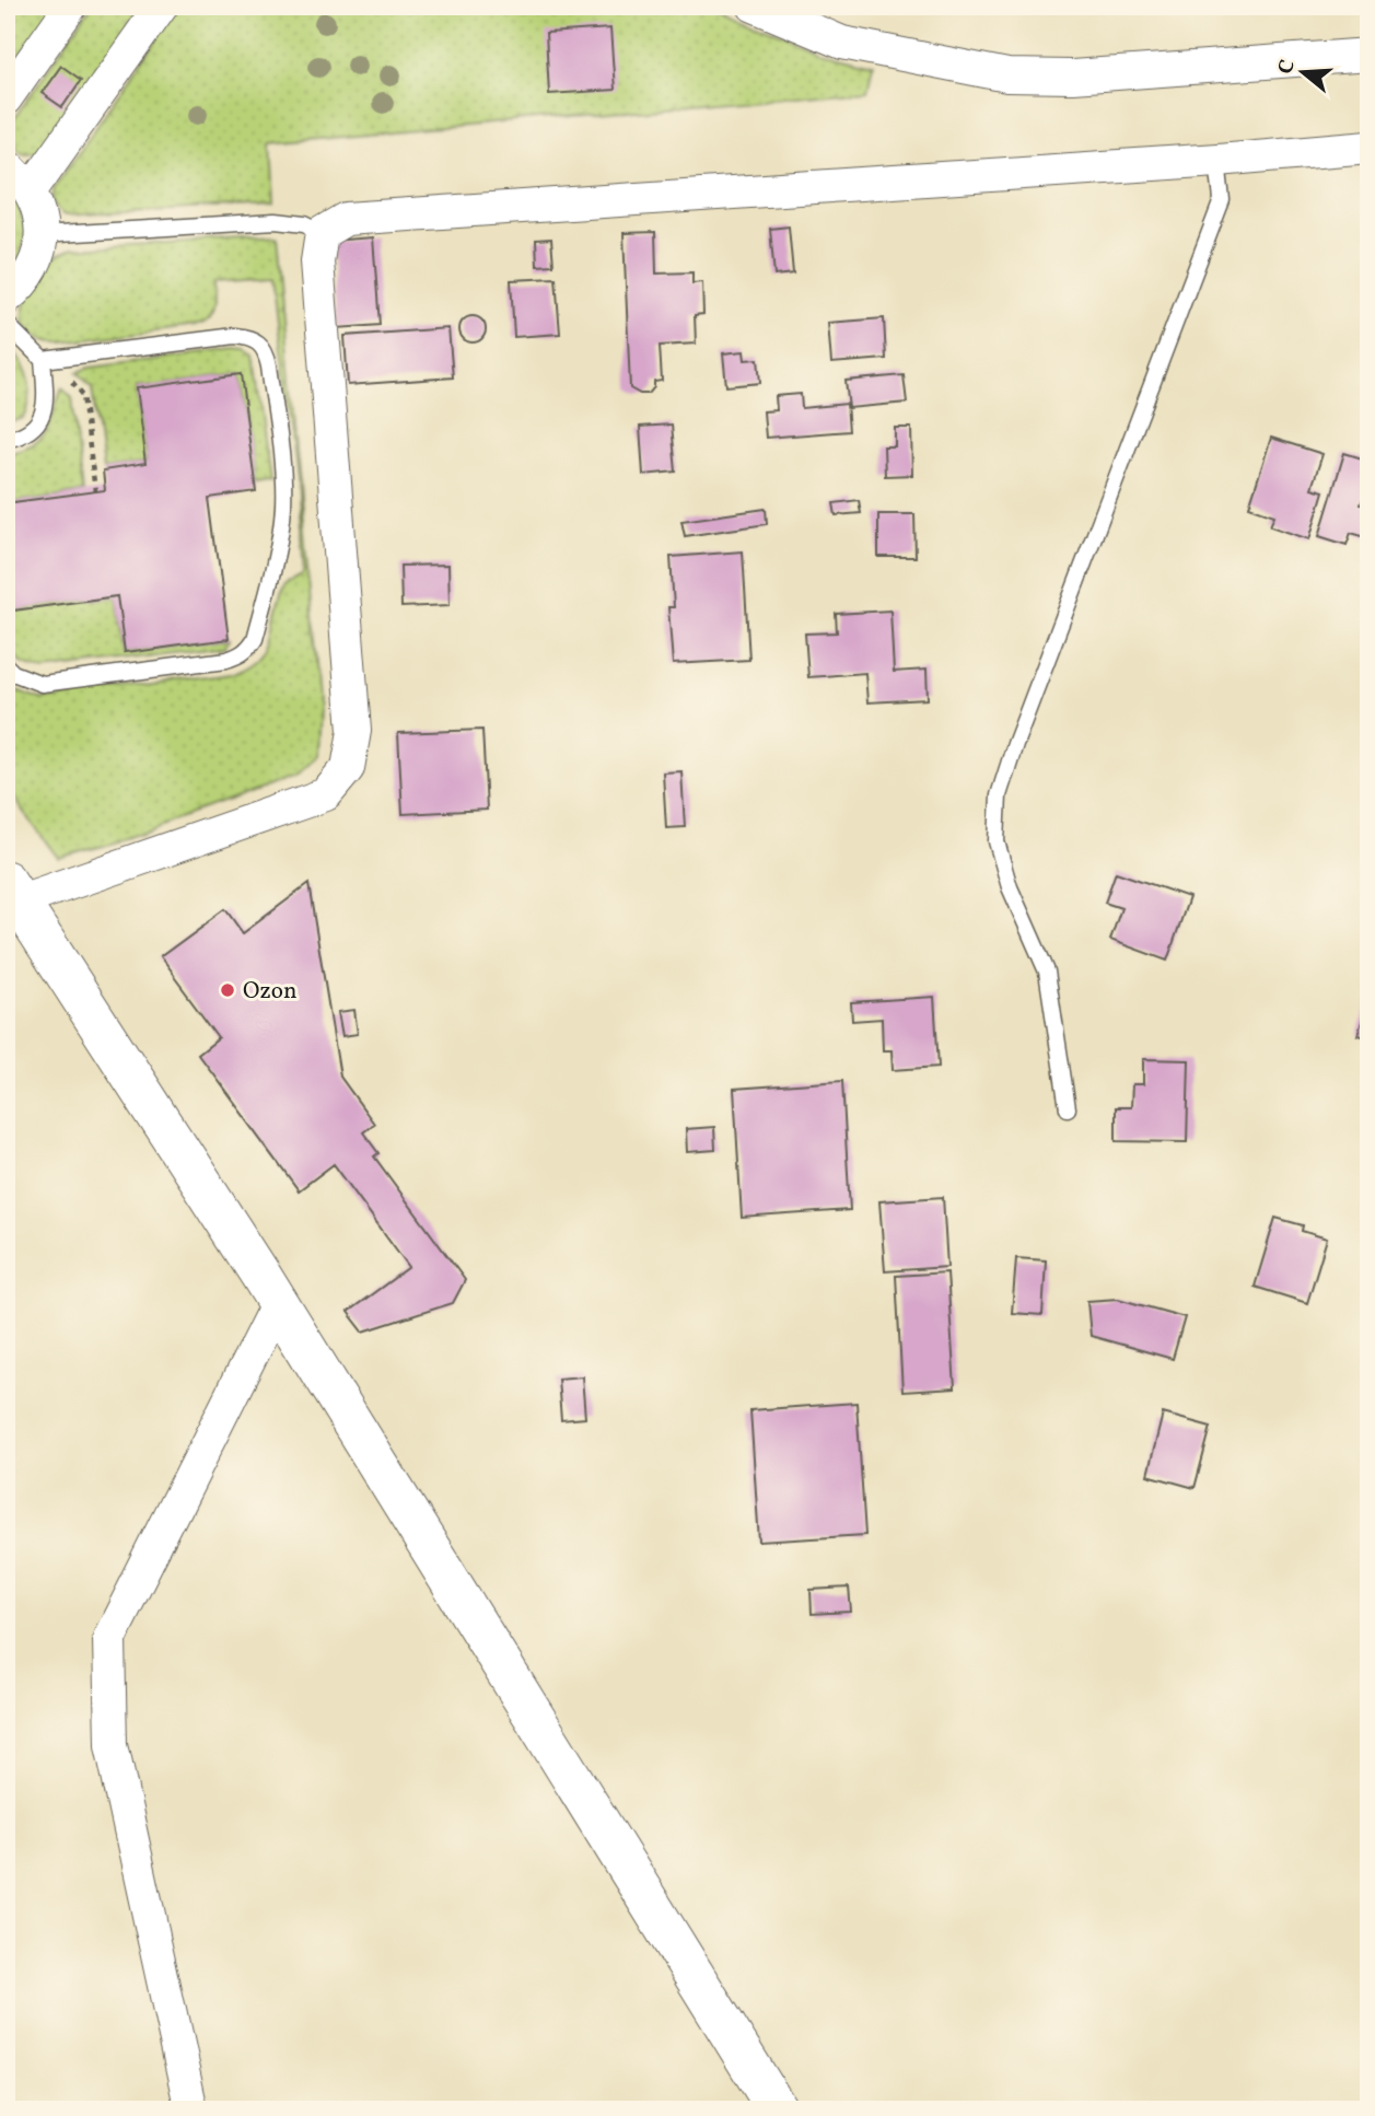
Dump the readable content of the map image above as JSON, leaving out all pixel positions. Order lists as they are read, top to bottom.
{
  "places": ["Ozon"],
  "north": "left"
}
